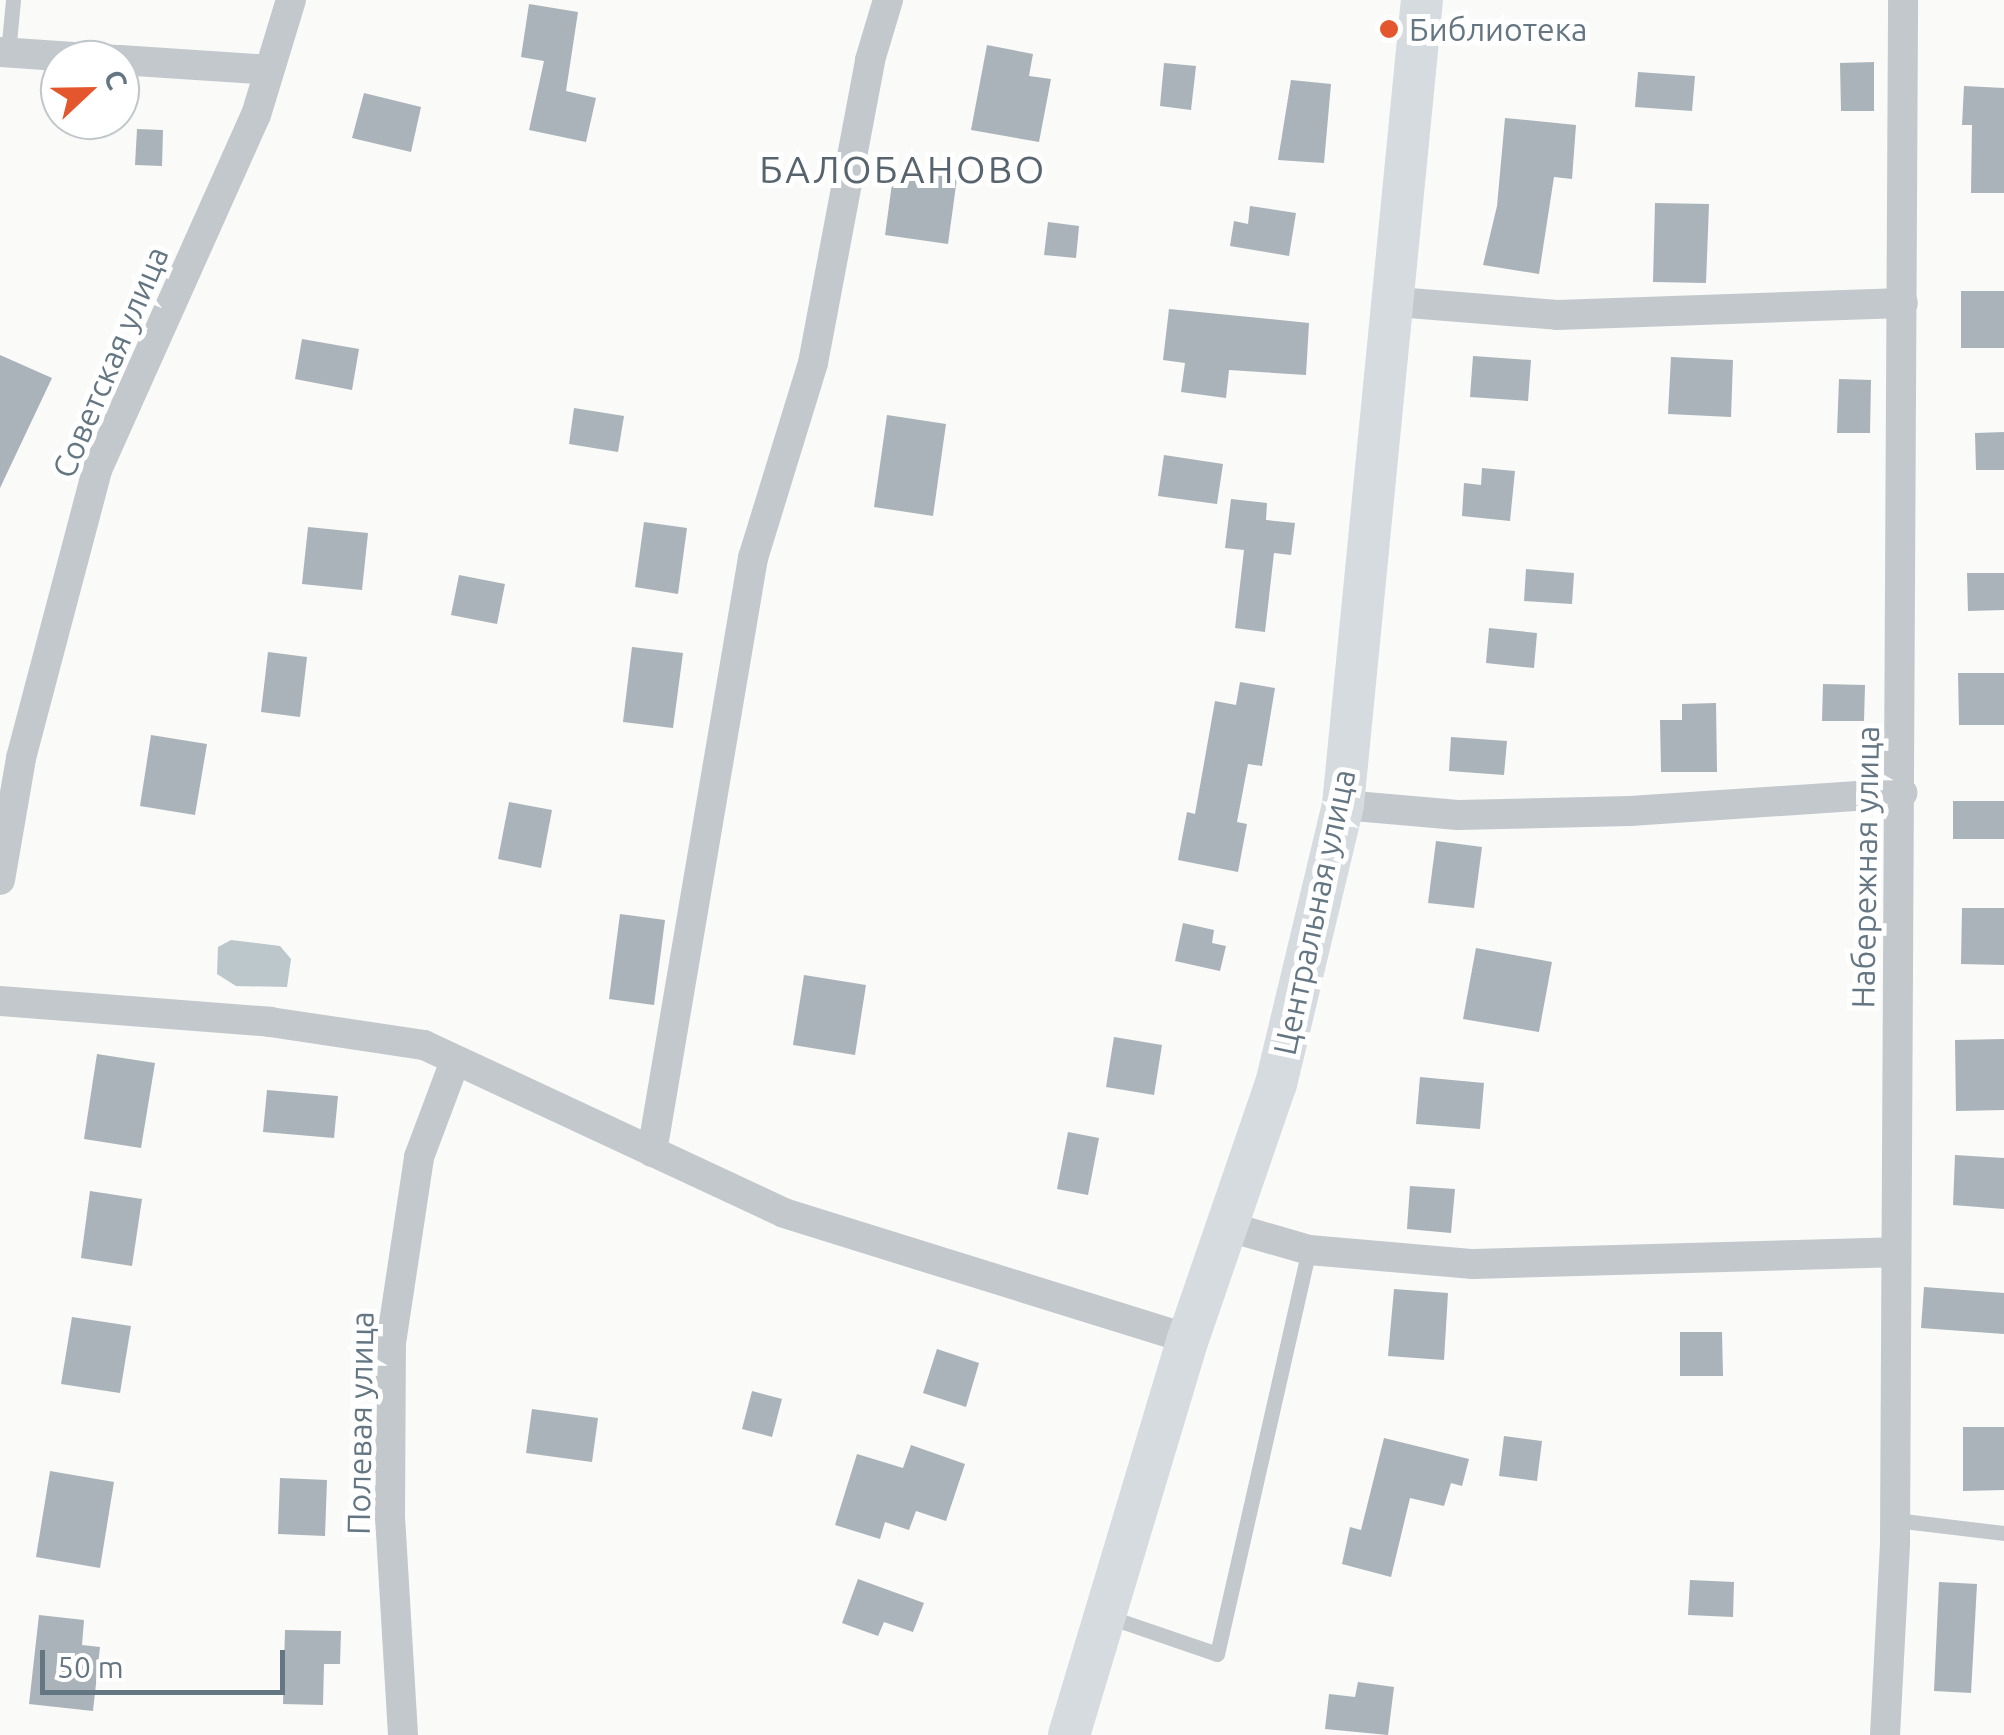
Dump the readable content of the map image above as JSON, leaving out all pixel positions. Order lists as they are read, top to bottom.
{
  "streets": {
    "main road": ["Центральная улица"],
    "street": ["Советская улица", "Набережная улица", "Полевая улица"]
  },
  "districts": ["БАЛОБАНОВО"],
  "places": ["Библиотека"],
  "scale_bar": "50 m",
  "north": "right"
}
